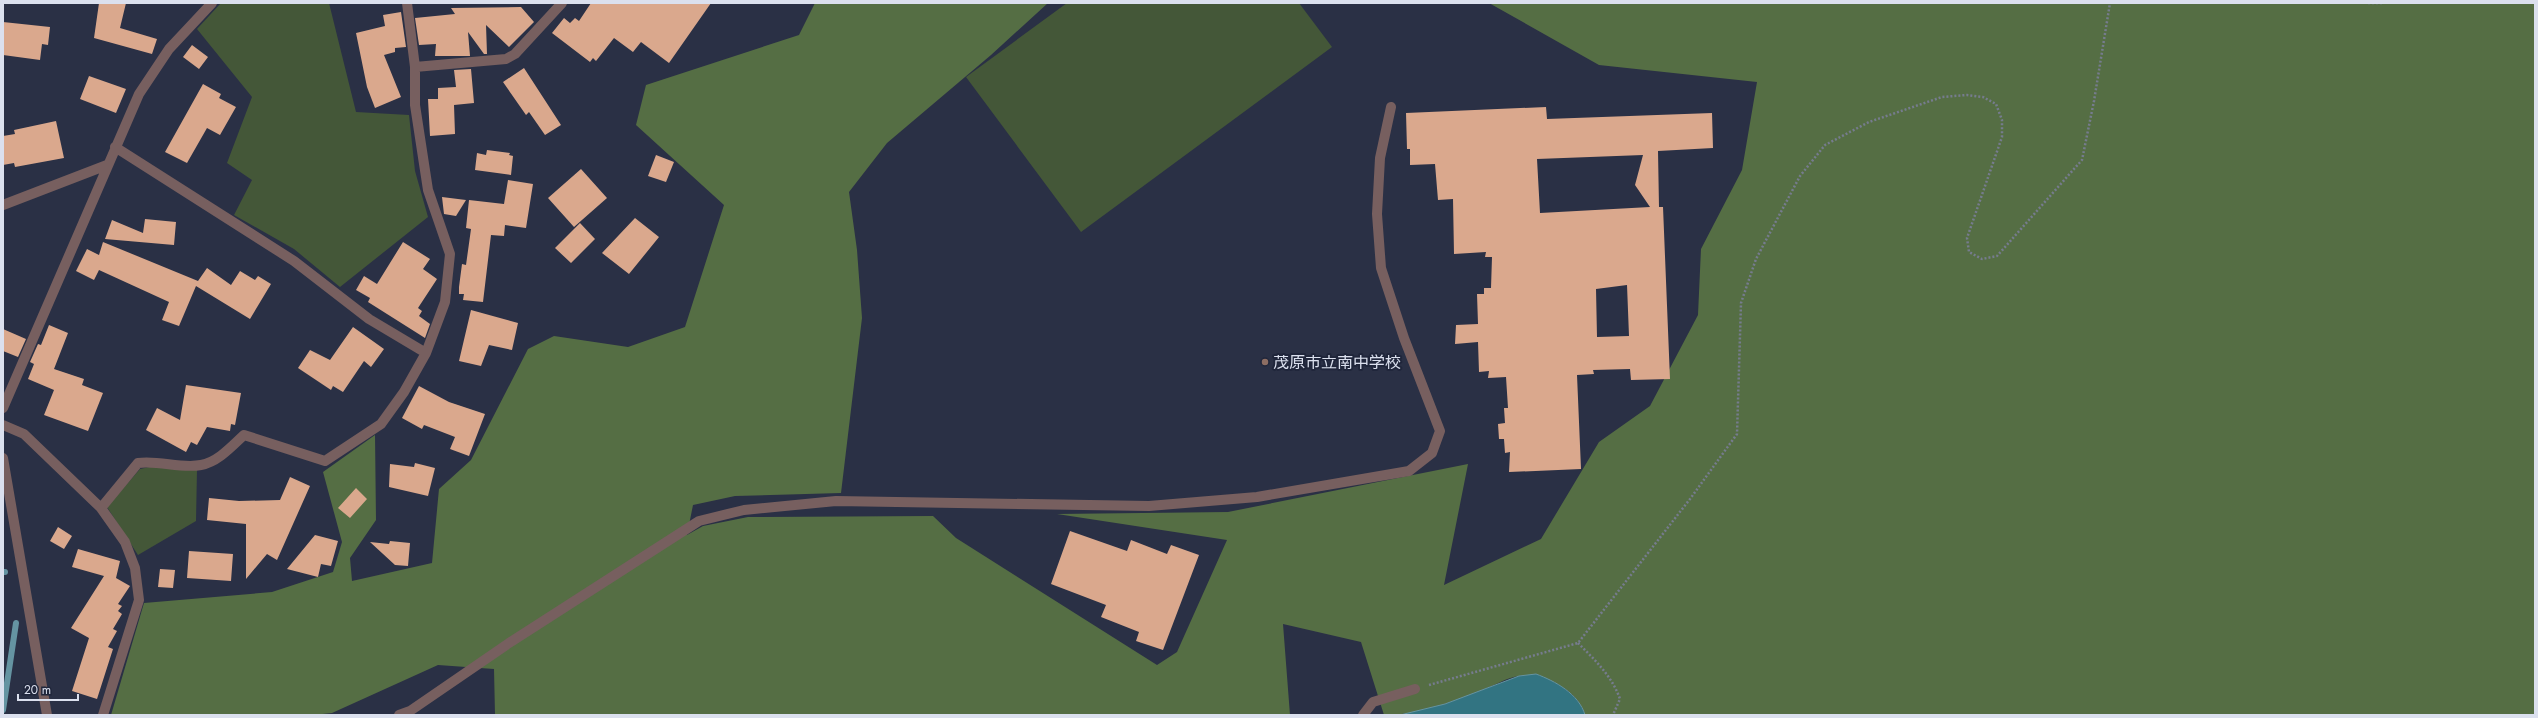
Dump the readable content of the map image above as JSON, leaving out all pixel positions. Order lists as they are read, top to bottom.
{
  "places": ["茂原市立南中学校"],
  "scale_bar": "20 m"
}
